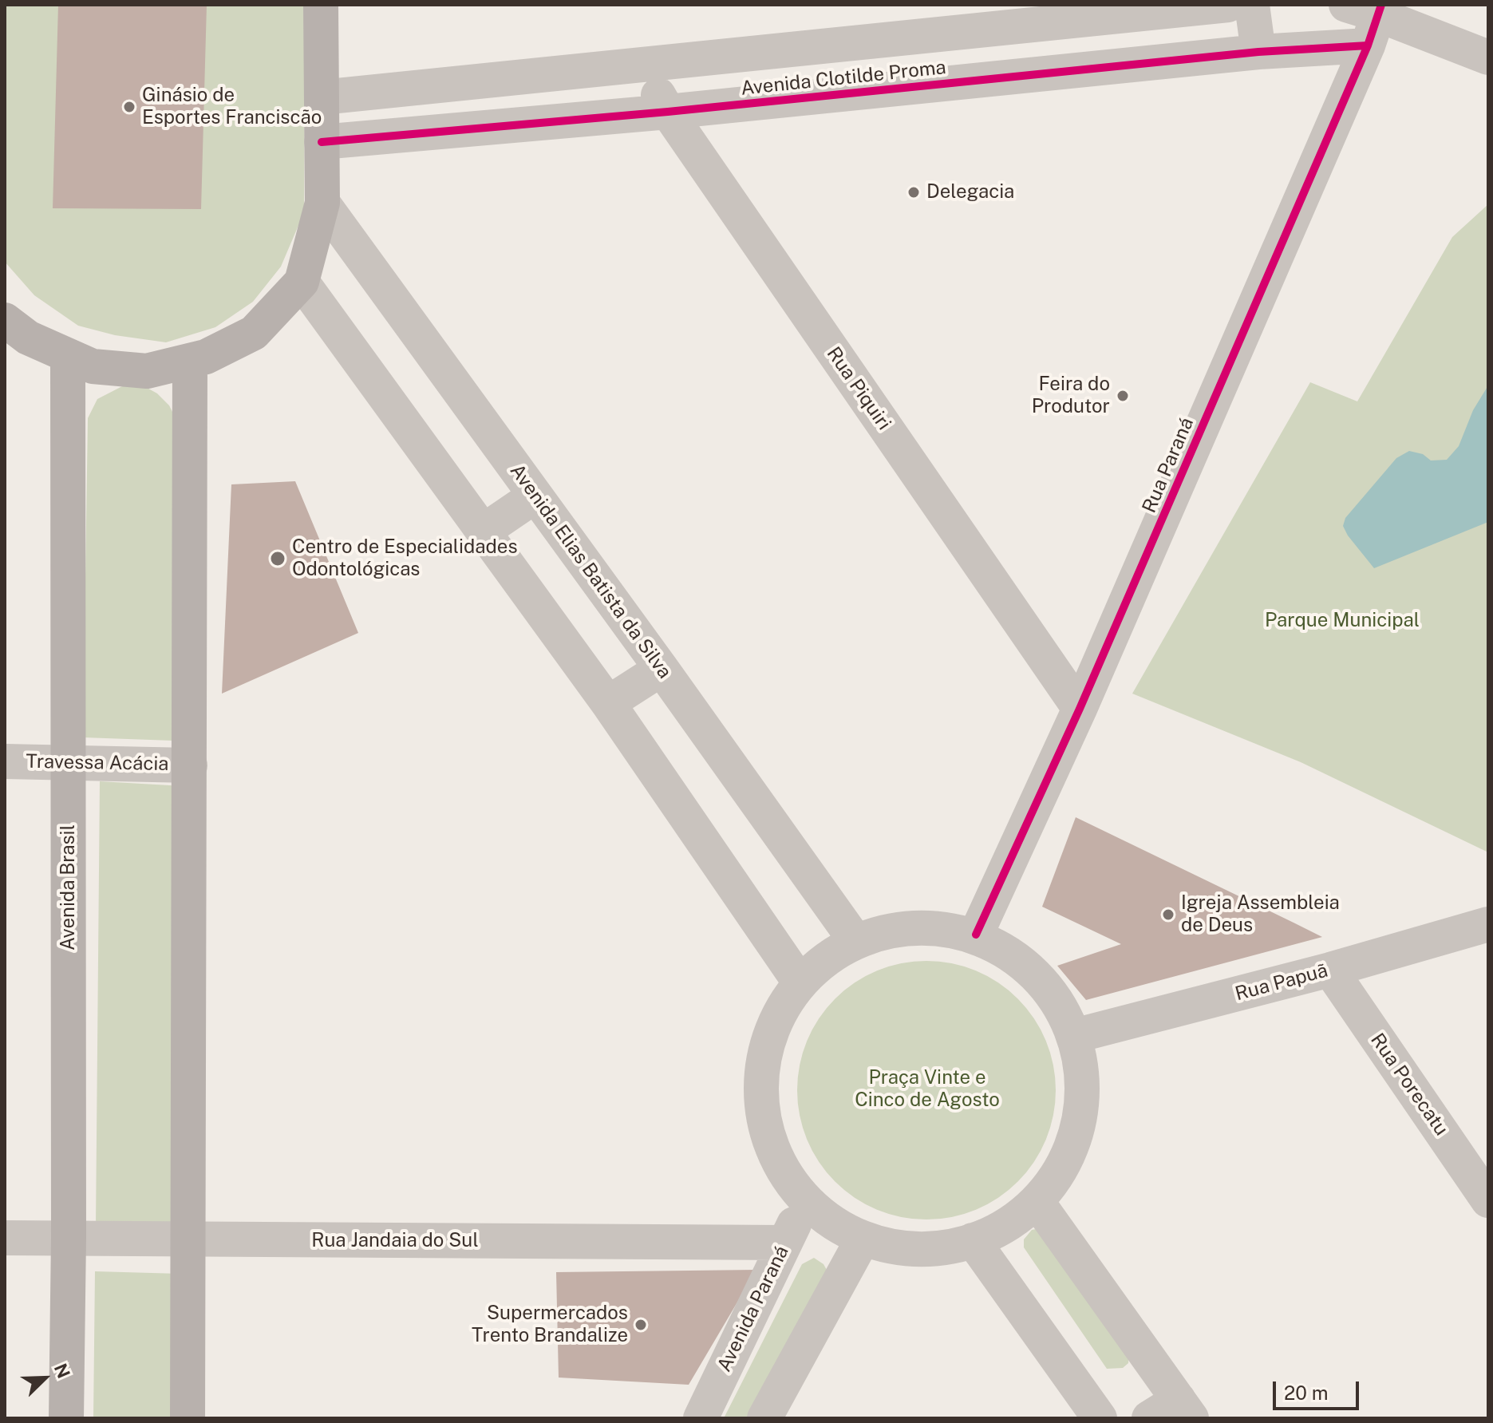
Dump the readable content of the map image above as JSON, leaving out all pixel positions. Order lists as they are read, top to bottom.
{
  "streets": {
    "main road": ["Avenida Brasil"],
    "street": [
      "Avenida Clotilde Proma",
      "Rua Piquiri",
      "Rua Paraná",
      "Avenida Elias Batista da Silva",
      "Travessa Acácia",
      "Rua Papuã",
      "Rua Porecatu",
      "Rua Jandaia do Sul",
      "Avenida Paraná"
    ]
  },
  "crossings": [
    ["Avenida Clotilde Proma", "Rua Piquiri"],
    ["Avenida Clotilde Proma", "Rua Paraná"],
    ["Rua Piquiri", "Rua Paraná"],
    ["Travessa Acácia", "Avenida Brasil"],
    ["Avenida Brasil", "Rua Jandaia do Sul"],
    ["Rua Papuã", "Rua Porecatu"],
    ["Rua Jandaia do Sul", "Avenida Paraná"]
  ],
  "parks": ["Parque Municipal", "Praça Vinte e Cinco de Agosto"],
  "places": [
    "Ginásio de Esportes Franciscão",
    "Delegacia",
    "Feira do Produtor",
    "Centro de Especialidades Odontológicas",
    "Igreja Assembleia de Deus",
    "Supermercados Trento Brandalize"
  ],
  "scale_bar": "20 m",
  "north": "top right"
}
